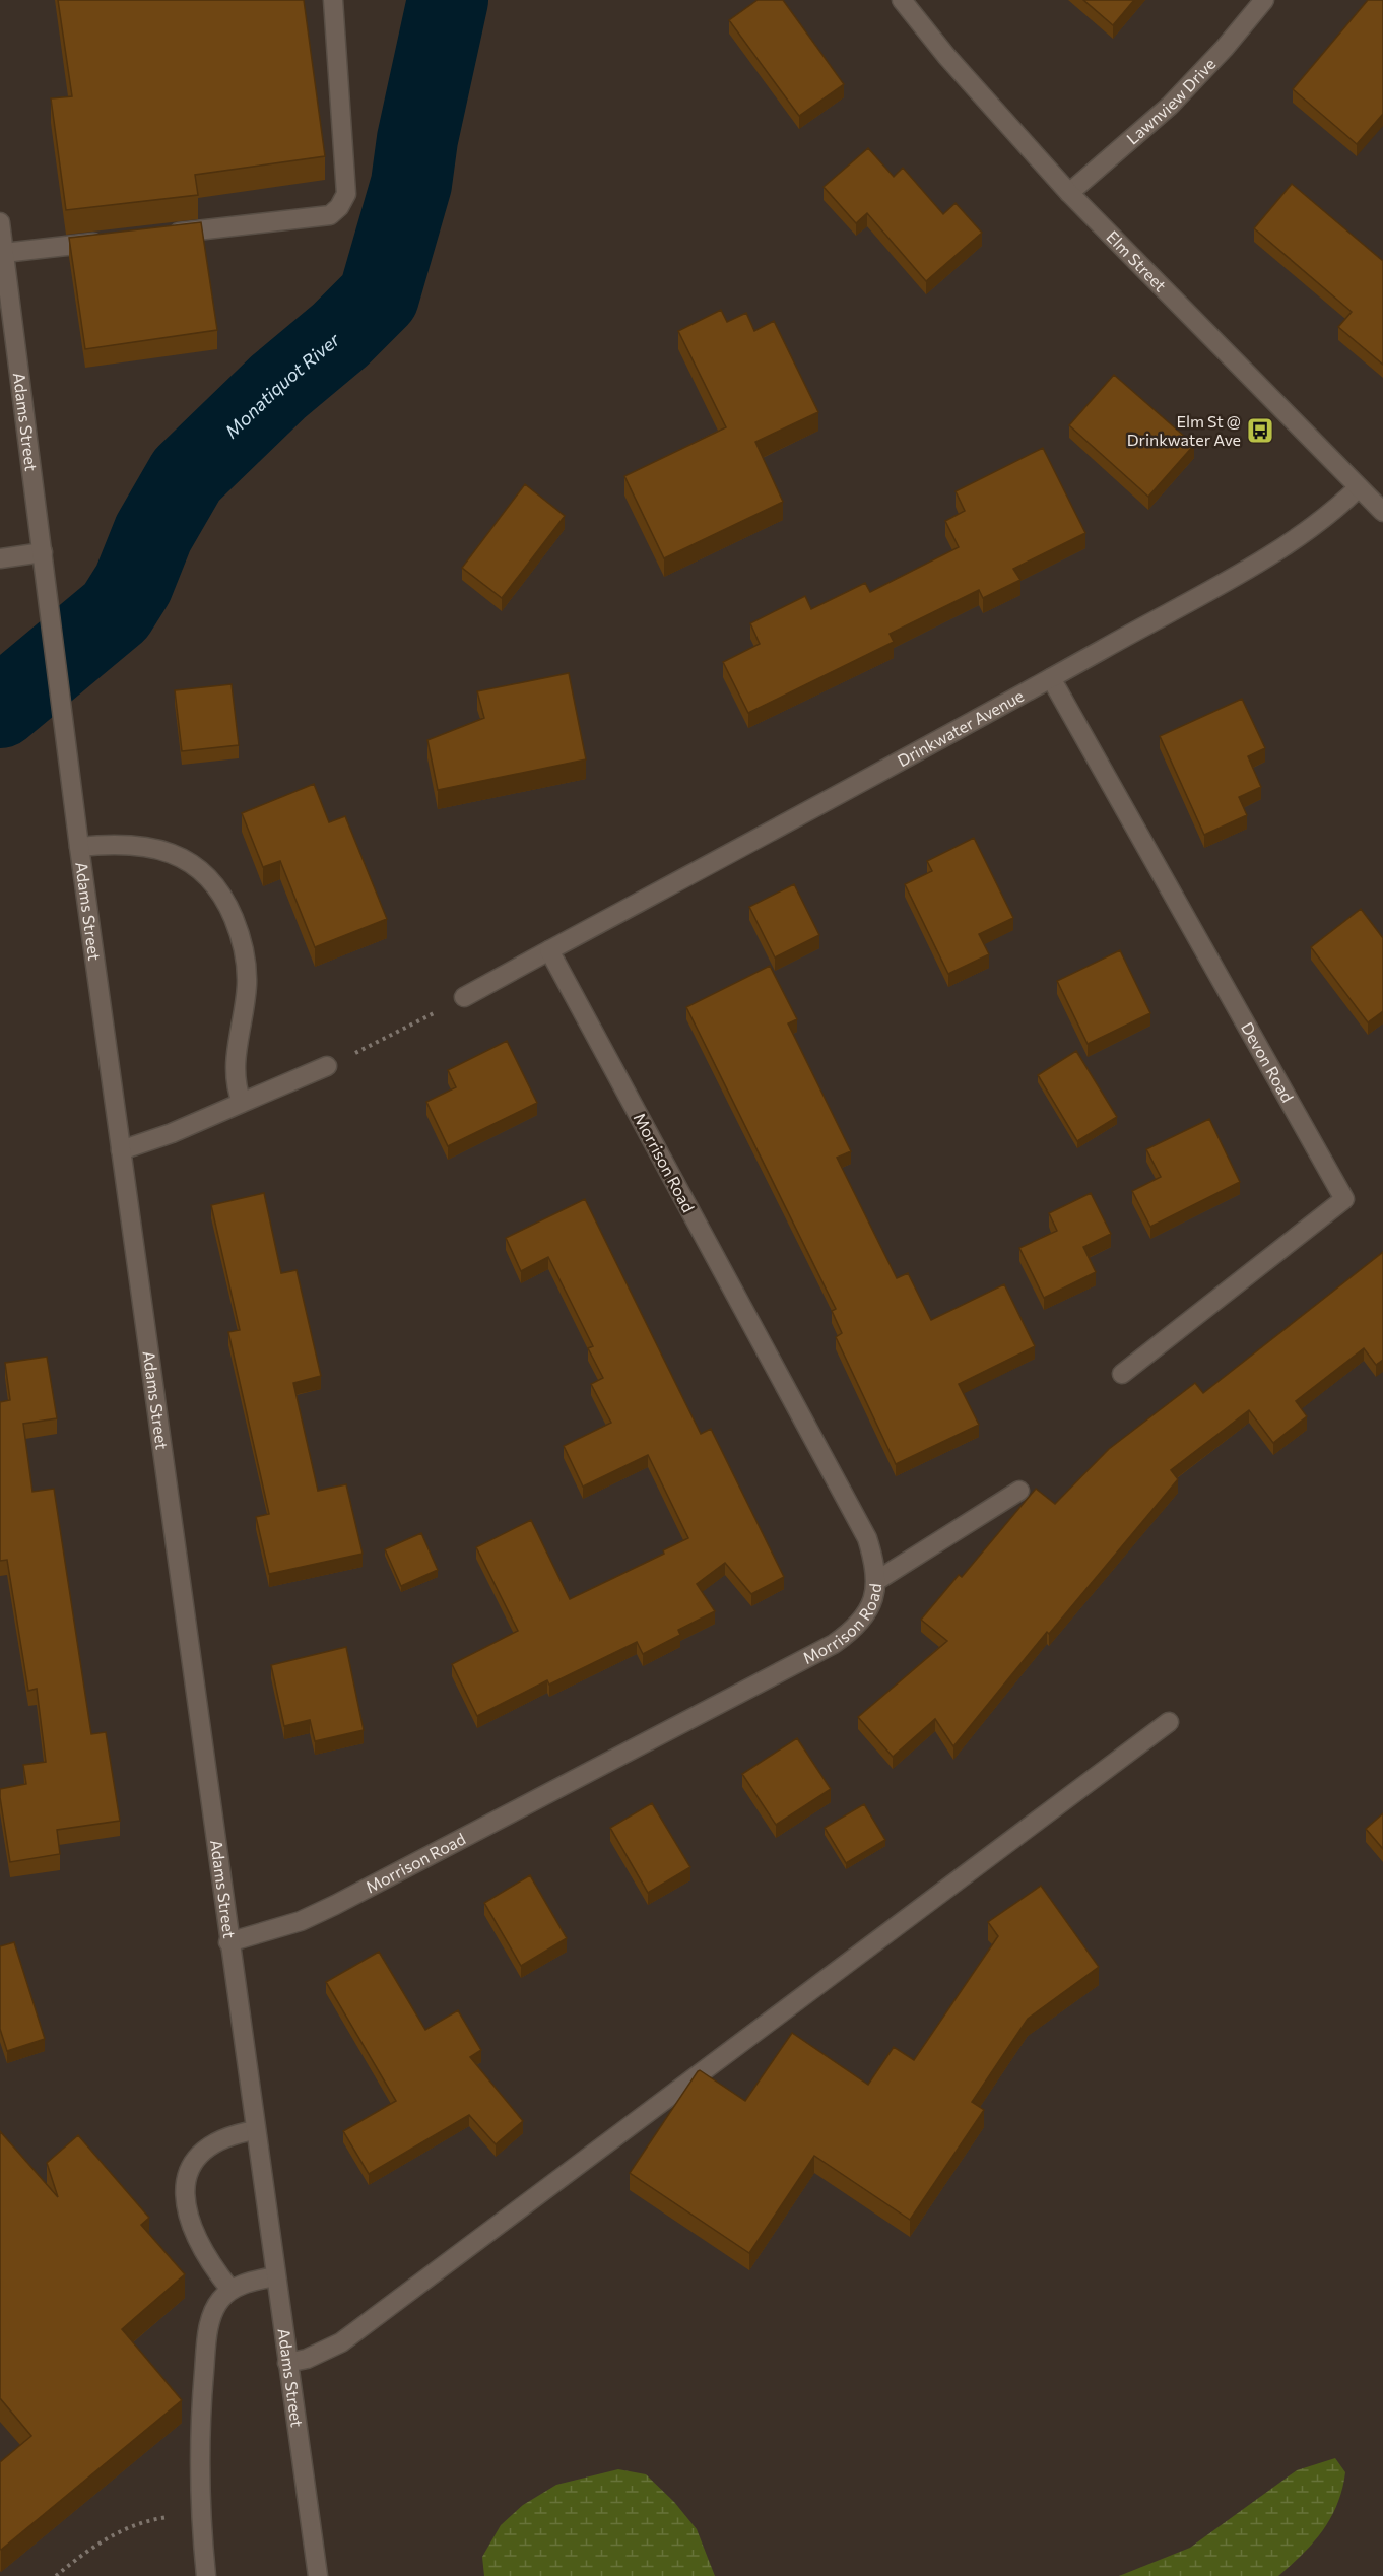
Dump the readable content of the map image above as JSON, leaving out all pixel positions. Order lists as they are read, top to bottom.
{
  "streets": {
    "street": [
      "Lawnview Drive",
      "Elm Street",
      "Adams Street",
      "Drinkwater Avenue",
      "Devon Road",
      "Morrison Road"
    ]
  },
  "crossings": [
    ["Lawnview Drive", "Elm Street"],
    ["Elm Street", "Drinkwater Avenue"],
    ["Adams Street", "Morrison Road"],
    ["Drinkwater Avenue", "Devon Road"],
    ["Drinkwater Avenue", "Morrison Road"]
  ],
  "water": ["Monatiquot River"],
  "places": {
    "bus stop": ["Elm St @ Drinkwater Ave"]
  }
}
